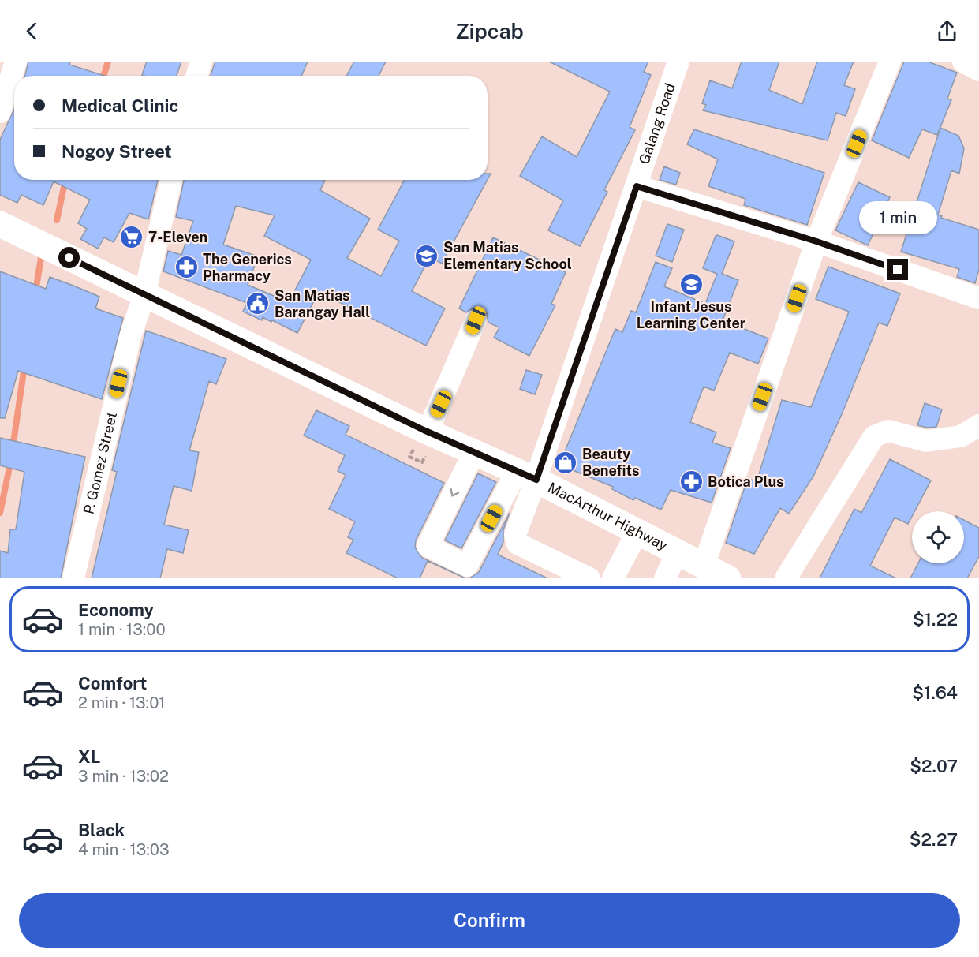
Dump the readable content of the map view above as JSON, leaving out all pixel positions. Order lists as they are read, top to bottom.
{
  "streets": {
    "highway": ["MacArthur Highway"],
    "street": ["Galang Road", "P. Gomez Street"]
  },
  "crossings": [
    ["Galang Road", "MacArthur Highway"],
    ["P. Gomez Street", "MacArthur Highway"]
  ],
  "places": {
    "supermarket": ["7-Eleven"],
    "school or university": ["San Matias Elementary School", "Infant Jesus Learning Center"],
    "pharmacy": ["The Generics Pharmacy", "Botica Plus"],
    "public building": ["San Matias Barangay Hall"],
    "shop": ["Beauty Benefits"]
  },
  "page": {
    "header": "Zipcab",
    "banner": ["Medical Clinic", "Nogoy Street"],
    "bubble": "1 min",
    "list": [
      {
        "name": "Economy",
        "note": "1 min · 13:00",
        "value": "$1.22"
      },
      {
        "name": "Comfort",
        "note": "2 min · 13:01",
        "value": "$1.64"
      },
      {
        "name": "XL",
        "note": "3 min · 13:02",
        "value": "$2.07"
      },
      {
        "name": "Black",
        "note": "4 min · 13:03",
        "value": "$2.27"
      }
    ],
    "buttons": "Confirm"
  }
}
